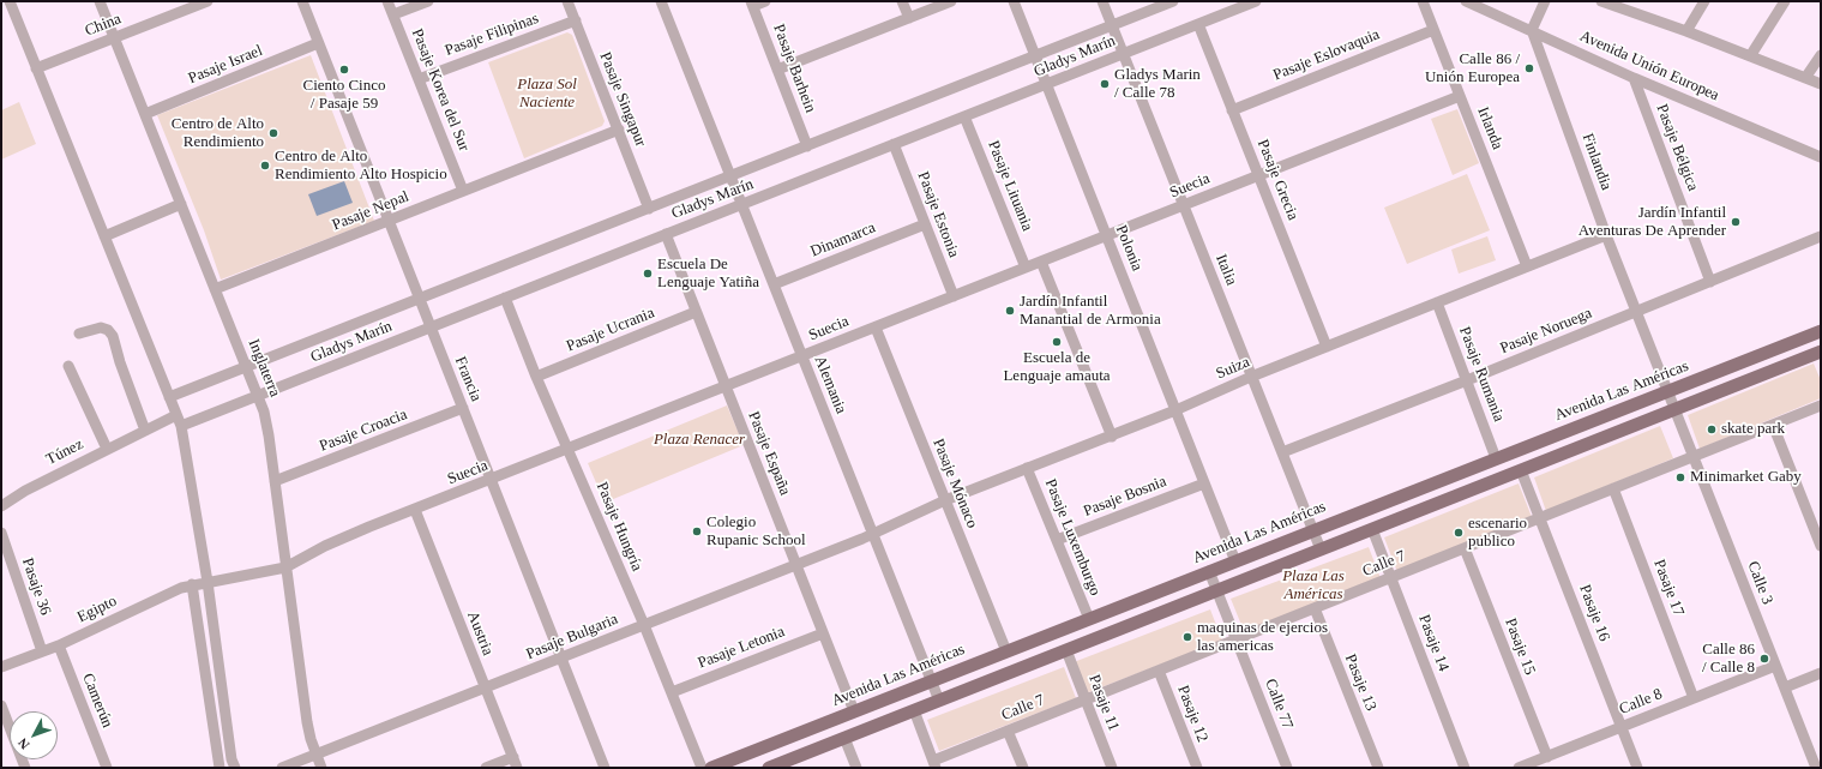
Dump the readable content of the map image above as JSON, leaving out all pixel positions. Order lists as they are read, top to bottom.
{
  "streets": {
    "main road": ["Avenida Las Américas"],
    "street": [
      "China",
      "Pasaje Filipinas",
      "Pasaje Eslovaquia",
      "Gladys Marín",
      "Pasaje Israel",
      "Avenida Unión Europea",
      "Pasaje Barhein",
      "Pasaje Korea del Sur",
      "Pasaje Singapur",
      "Irlanda",
      "Pasaje Bélgica",
      "Finlandia",
      "Pasaje Grecia",
      "Pasaje Lituania",
      "Suecia",
      "Pasaje Nepal",
      "Pasaje Estonia",
      "Dinamarca",
      "Polonia",
      "Italia",
      "Pasaje Ucrania",
      "Pasaje Noruega",
      "Inglaterra",
      "Suiza",
      "Pasaje Rumania",
      "Francia",
      "Alemania",
      "Pasaje Croacia",
      "Túnez",
      "Pasaje España",
      "Pasaje Mónaco",
      "Pasaje Bosnia",
      "Pasaje Hungría",
      "Pasaje Luxemburgo",
      "Calle 7",
      "Calle 3",
      "Pasaje 36",
      "Pasaje 17",
      "Egipto",
      "Pasaje 16",
      "Austria",
      "Pasaje Bulgaria",
      "Pasaje 14",
      "Pasaje 15",
      "Pasaje Letonia",
      "Pasaje 13",
      "Camerún",
      "Calle 8",
      "Pasaje 11",
      "Calle 77",
      "Pasaje 12"
    ]
  },
  "crossings": [
    ["China", "Inglaterra"],
    ["Pasaje Filipinas", "Pasaje Korea del Sur"],
    ["Pasaje Filipinas", "Pasaje Singapur"],
    ["Pasaje Eslovaquia", "Irlanda"],
    ["Pasaje Eslovaquia", "Pasaje Grecia"],
    ["Gladys Marín", "Pasaje Barhein"],
    ["Gladys Marín", "Pasaje Singapur"],
    ["Gladys Marín", "Pasaje Grecia"],
    ["Gladys Marín", "Pasaje Lituania"],
    ["Gladys Marín", "Pasaje Estonia"],
    ["Gladys Marín", "Polonia"],
    ["Gladys Marín", "Italia"],
    ["Gladys Marín", "Inglaterra"],
    ["Gladys Marín", "Francia"],
    ["Gladys Marín", "Alemania"],
    ["Gladys Marín", "Pasaje España"],
    ["Gladys Marín", "Pasaje Hungría"],
    ["Pasaje Israel", "Inglaterra"],
    ["Pasaje Israel", "Francia"],
    ["Avenida Unión Europea", "Pasaje Bélgica"],
    ["Avenida Unión Europea", "Finlandia"],
    ["Pasaje Korea del Sur", "Pasaje Nepal"],
    ["Pasaje Singapur", "Pasaje Nepal"],
    ["Irlanda", "Suecia"],
    ["Irlanda", "Suiza"],
    ["Pasaje Bélgica", "Pasaje Noruega"],
    ["Finlandia", "Pasaje Noruega"],
    ["Finlandia", "Suiza"],
    ["Finlandia", "Avenida Las Américas"],
    ["Finlandia", "Calle 3"],
    ["Pasaje Grecia", "Suecia"],
    ["Pasaje Grecia", "Suiza"],
    ["Pasaje Lituania", "Suecia"],
    ["Suecia", "Pasaje Estonia"],
    ["Suecia", "Polonia"],
    ["Suecia", "Italia"],
    ["Suecia", "Inglaterra"],
    ["Suecia", "Francia"],
    ["Suecia", "Alemania"],
    ["Suecia", "Pasaje España"],
    ["Suecia", "Pasaje Mónaco"],
    ["Suecia", "Pasaje Hungría"],
    ["Suecia", "Egipto"],
    ["Suecia", "Austria"],
    ["Pasaje Nepal", "Inglaterra"],
    ["Pasaje Nepal", "Francia"],
    ["Pasaje Estonia", "Dinamarca"],
    ["Dinamarca", "Alemania"],
    ["Polonia", "Suiza"],
    ["Polonia", "Avenida Las Américas"],
    ["Polonia", "Pasaje Bosnia"],
    ["Italia", "Pasaje Noruega"],
    ["Italia", "Suiza"],
    ["Italia", "Avenida Las Américas"],
    ["Pasaje Ucrania", "Pasaje España"],
    ["Pasaje Ucrania", "Pasaje Hungría"],
    ["Pasaje Noruega", "Pasaje Rumania"],
    ["Inglaterra", "Pasaje Croacia"],
    ["Inglaterra", "Pasaje Bulgaria"],
    ["Suiza", "Pasaje Rumania"],
    ["Suiza", "Alemania"],
    ["Suiza", "Pasaje Mónaco"],
    ["Suiza", "Pasaje Luxemburgo"],
    ["Suiza", "Pasaje Bulgaria"],
    ["Pasaje Rumania", "Avenida Las Américas"],
    ["Francia", "Pasaje Croacia"],
    ["Francia", "Pasaje Bulgaria"],
    ["Alemania", "Avenida Las Américas"],
    ["Alemania", "Pasaje Bulgaria"],
    ["Avenida Las Américas", "Pasaje España"],
    ["Avenida Las Américas", "Pasaje Mónaco"],
    ["Avenida Las Américas", "Pasaje Luxemburgo"],
    ["Avenida Las Américas", "Calle 77"],
    ["Pasaje España", "Pasaje Bulgaria"],
    ["Pasaje España", "Pasaje Letonia"],
    ["Pasaje Bosnia", "Pasaje Luxemburgo"],
    ["Pasaje Hungría", "Pasaje Bulgaria"],
    ["Pasaje Hungría", "Pasaje Letonia"],
    ["Calle 7", "Calle 3"],
    ["Calle 7", "Pasaje 17"],
    ["Calle 7", "Pasaje 16"],
    ["Calle 7", "Pasaje 14"],
    ["Calle 7", "Pasaje 15"],
    ["Calle 7", "Pasaje 13"],
    ["Calle 7", "Pasaje 11"],
    ["Calle 7", "Calle 77"],
    ["Calle 7", "Pasaje 12"],
    ["Calle 3", "Calle 8"],
    ["Pasaje 36", "Egipto"],
    ["Pasaje 17", "Calle 8"],
    ["Egipto", "Camerún"],
    ["Pasaje 16", "Calle 8"],
    ["Austria", "Pasaje Bulgaria"],
    ["Pasaje 15", "Calle 8"]
  ],
  "parks": ["Plaza Sol Naciente", "Plaza Renacer", "Plaza Las Américas"],
  "places": [
    "Calle 86 / Unión Europea",
    "Ciento Cinco / Pasaje 59",
    "Gladys Marin / Calle 78",
    "Centro de Alto Rendimiento",
    "Centro de Alto Rendimiento Alto Hospicio",
    "Jardín Infantil Aventuras De Aprender",
    "Escuela De Lenguaje Yatiña",
    "Jardín Infantil Manantial de Armonia",
    "Escuela de Lenguaje amauta",
    "skate park",
    "Minimarket Gaby",
    "Colegio Rupanic School",
    "escenario publico",
    "maquinas de ejercios las americas",
    "Calle 86 / Calle 8"
  ],
  "north": "bottom left"
}
